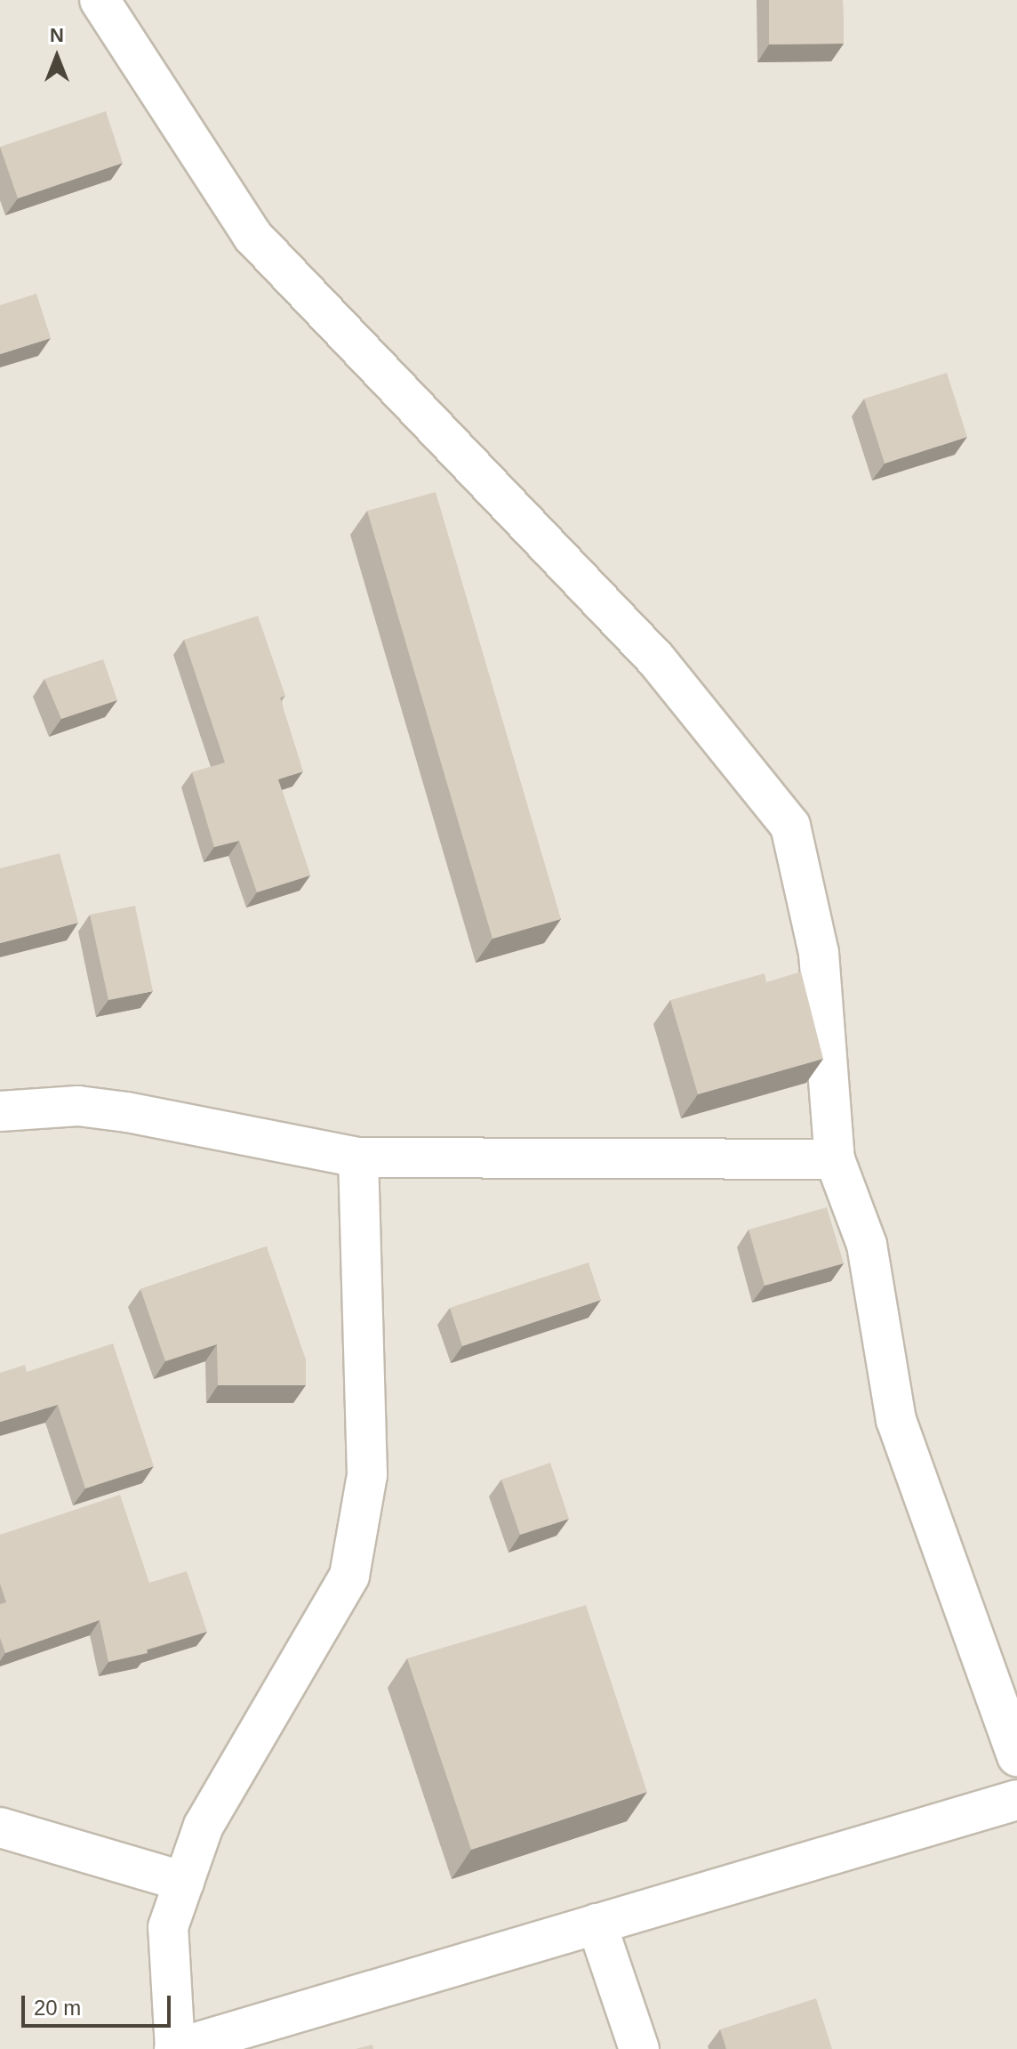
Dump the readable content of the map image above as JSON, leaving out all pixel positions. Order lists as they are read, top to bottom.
{
  "scale_bar": "20 m",
  "north": "top"
}
